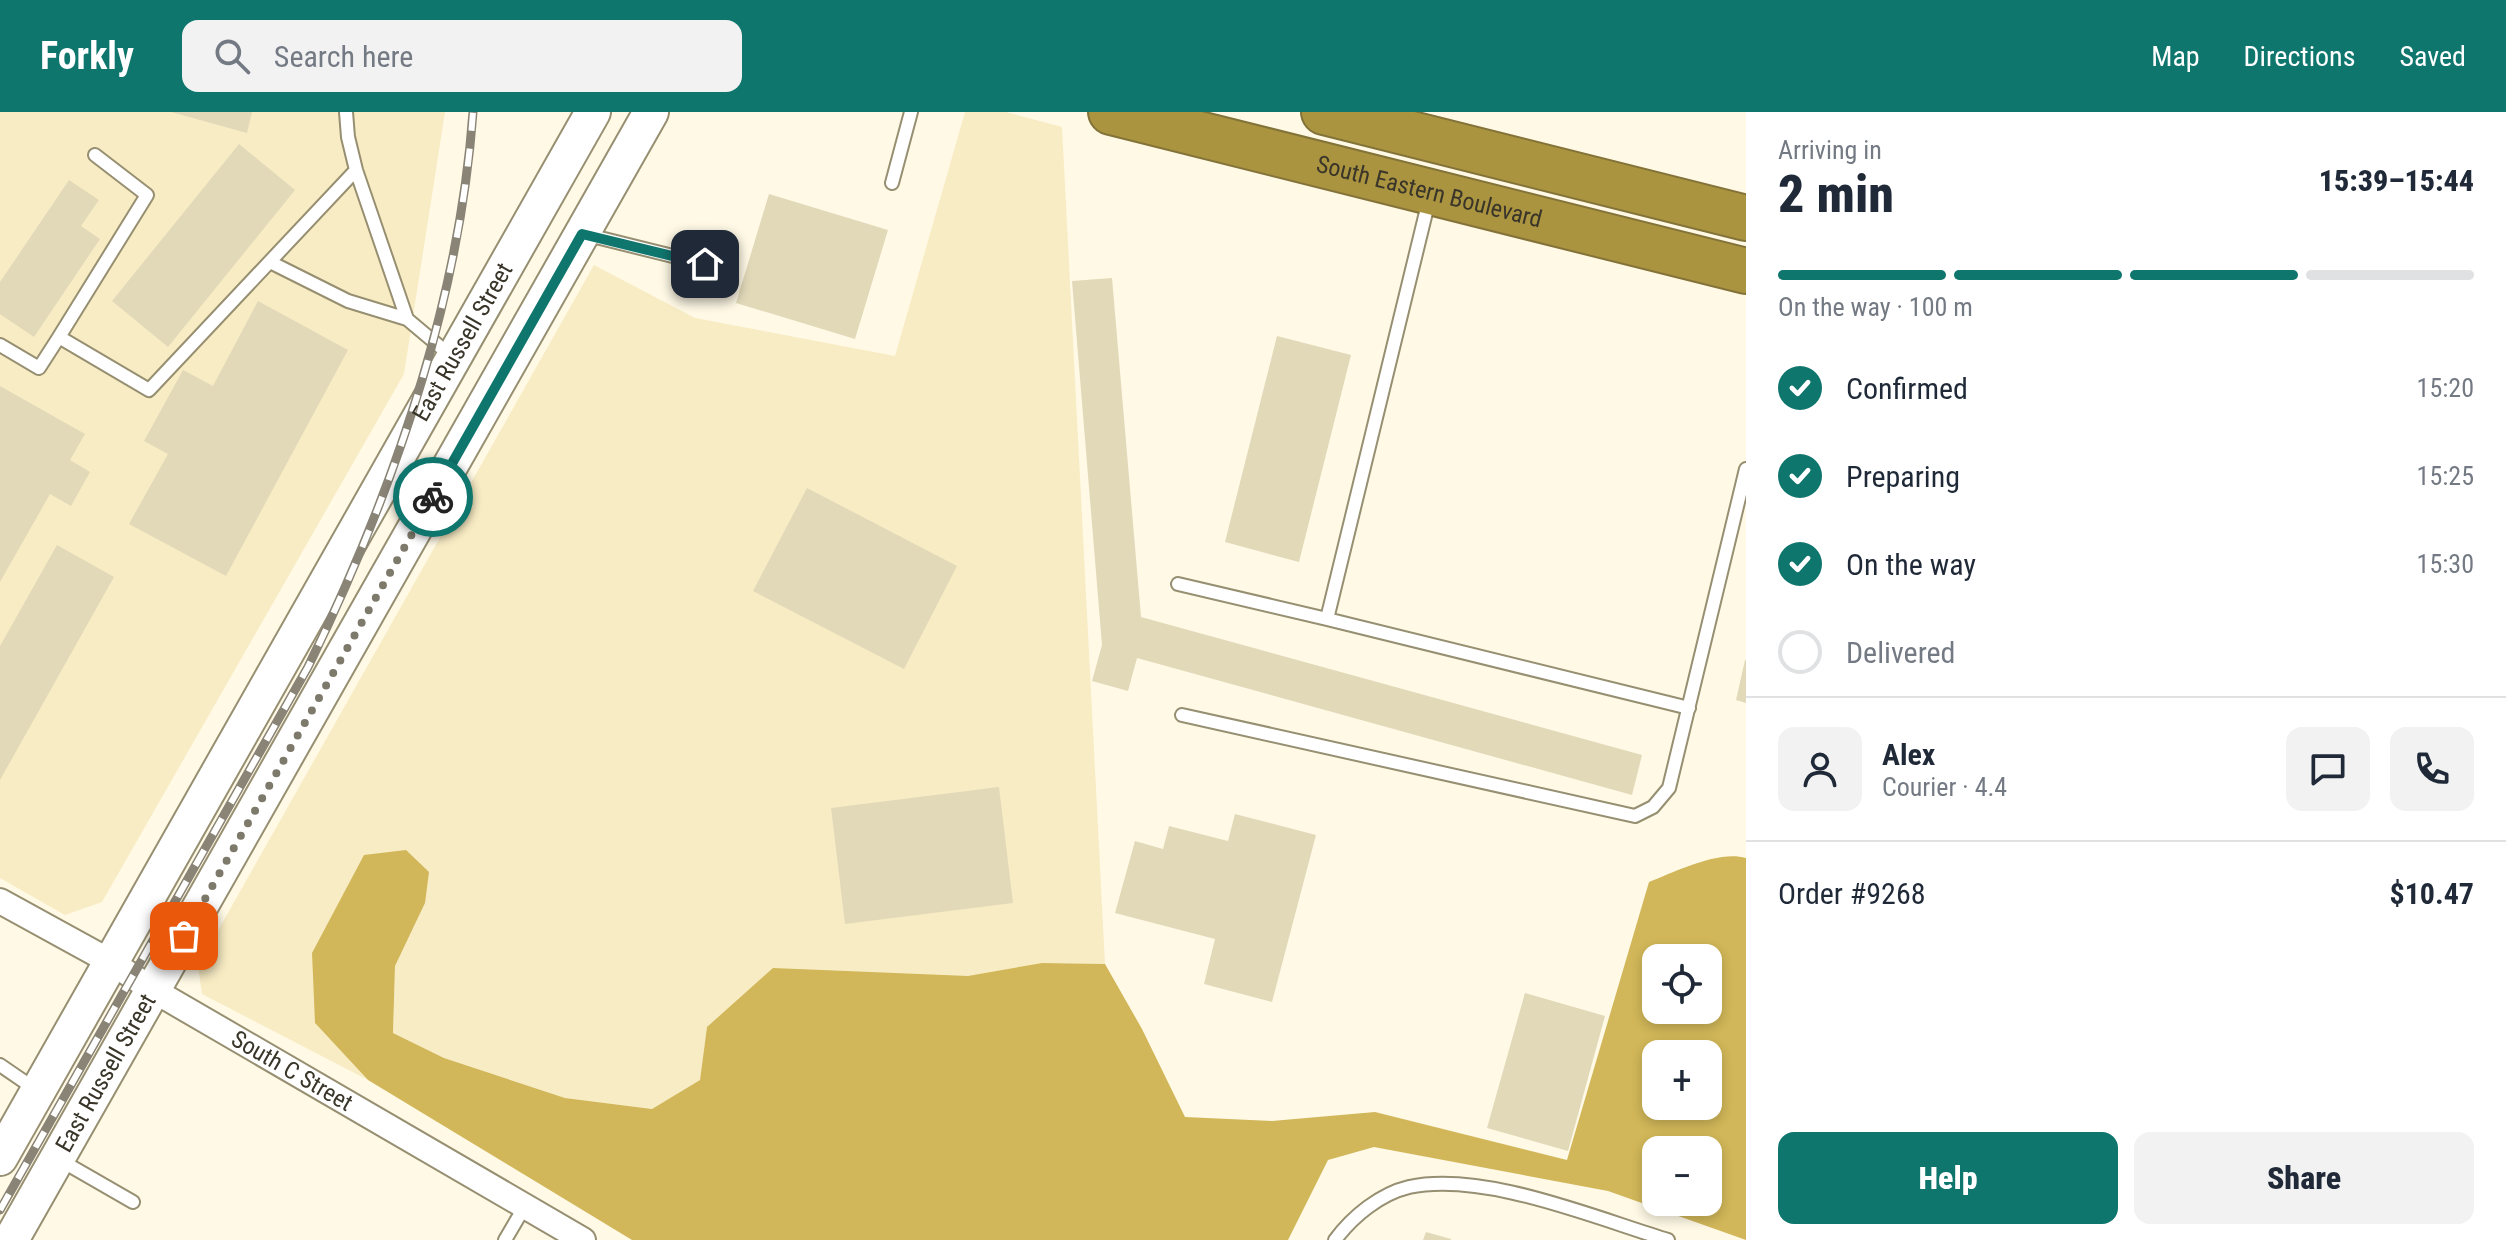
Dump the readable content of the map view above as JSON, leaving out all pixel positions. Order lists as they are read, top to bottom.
{
  "streets": {
    "highway": ["South Eastern Boulevard"],
    "main road": ["East Russell Street"],
    "street": ["South C Street"]
  },
  "crossings": [
    ["East Russell Street", "South C Street"]
  ],
  "page": {
    "header": "Forkly",
    "search": "Search here",
    "nav": ["Map", "Directions", "Saved"],
    "heading": ["2 min", "Arriving in", "15:39–15:44"],
    "panel": [
      "Alex",
      "Courier · 4.4",
      "Order #9268",
      "$10.47"
    ],
    "bar": "On the way · 100 m",
    "list": [
      ["Confirmed", "15:20"],
      ["Preparing", "15:25"],
      ["On the way", "15:30"],
      "Delivered"
    ],
    "map_buttons": ["+", "−"],
    "buttons": ["Help", "Share"]
  }
}
